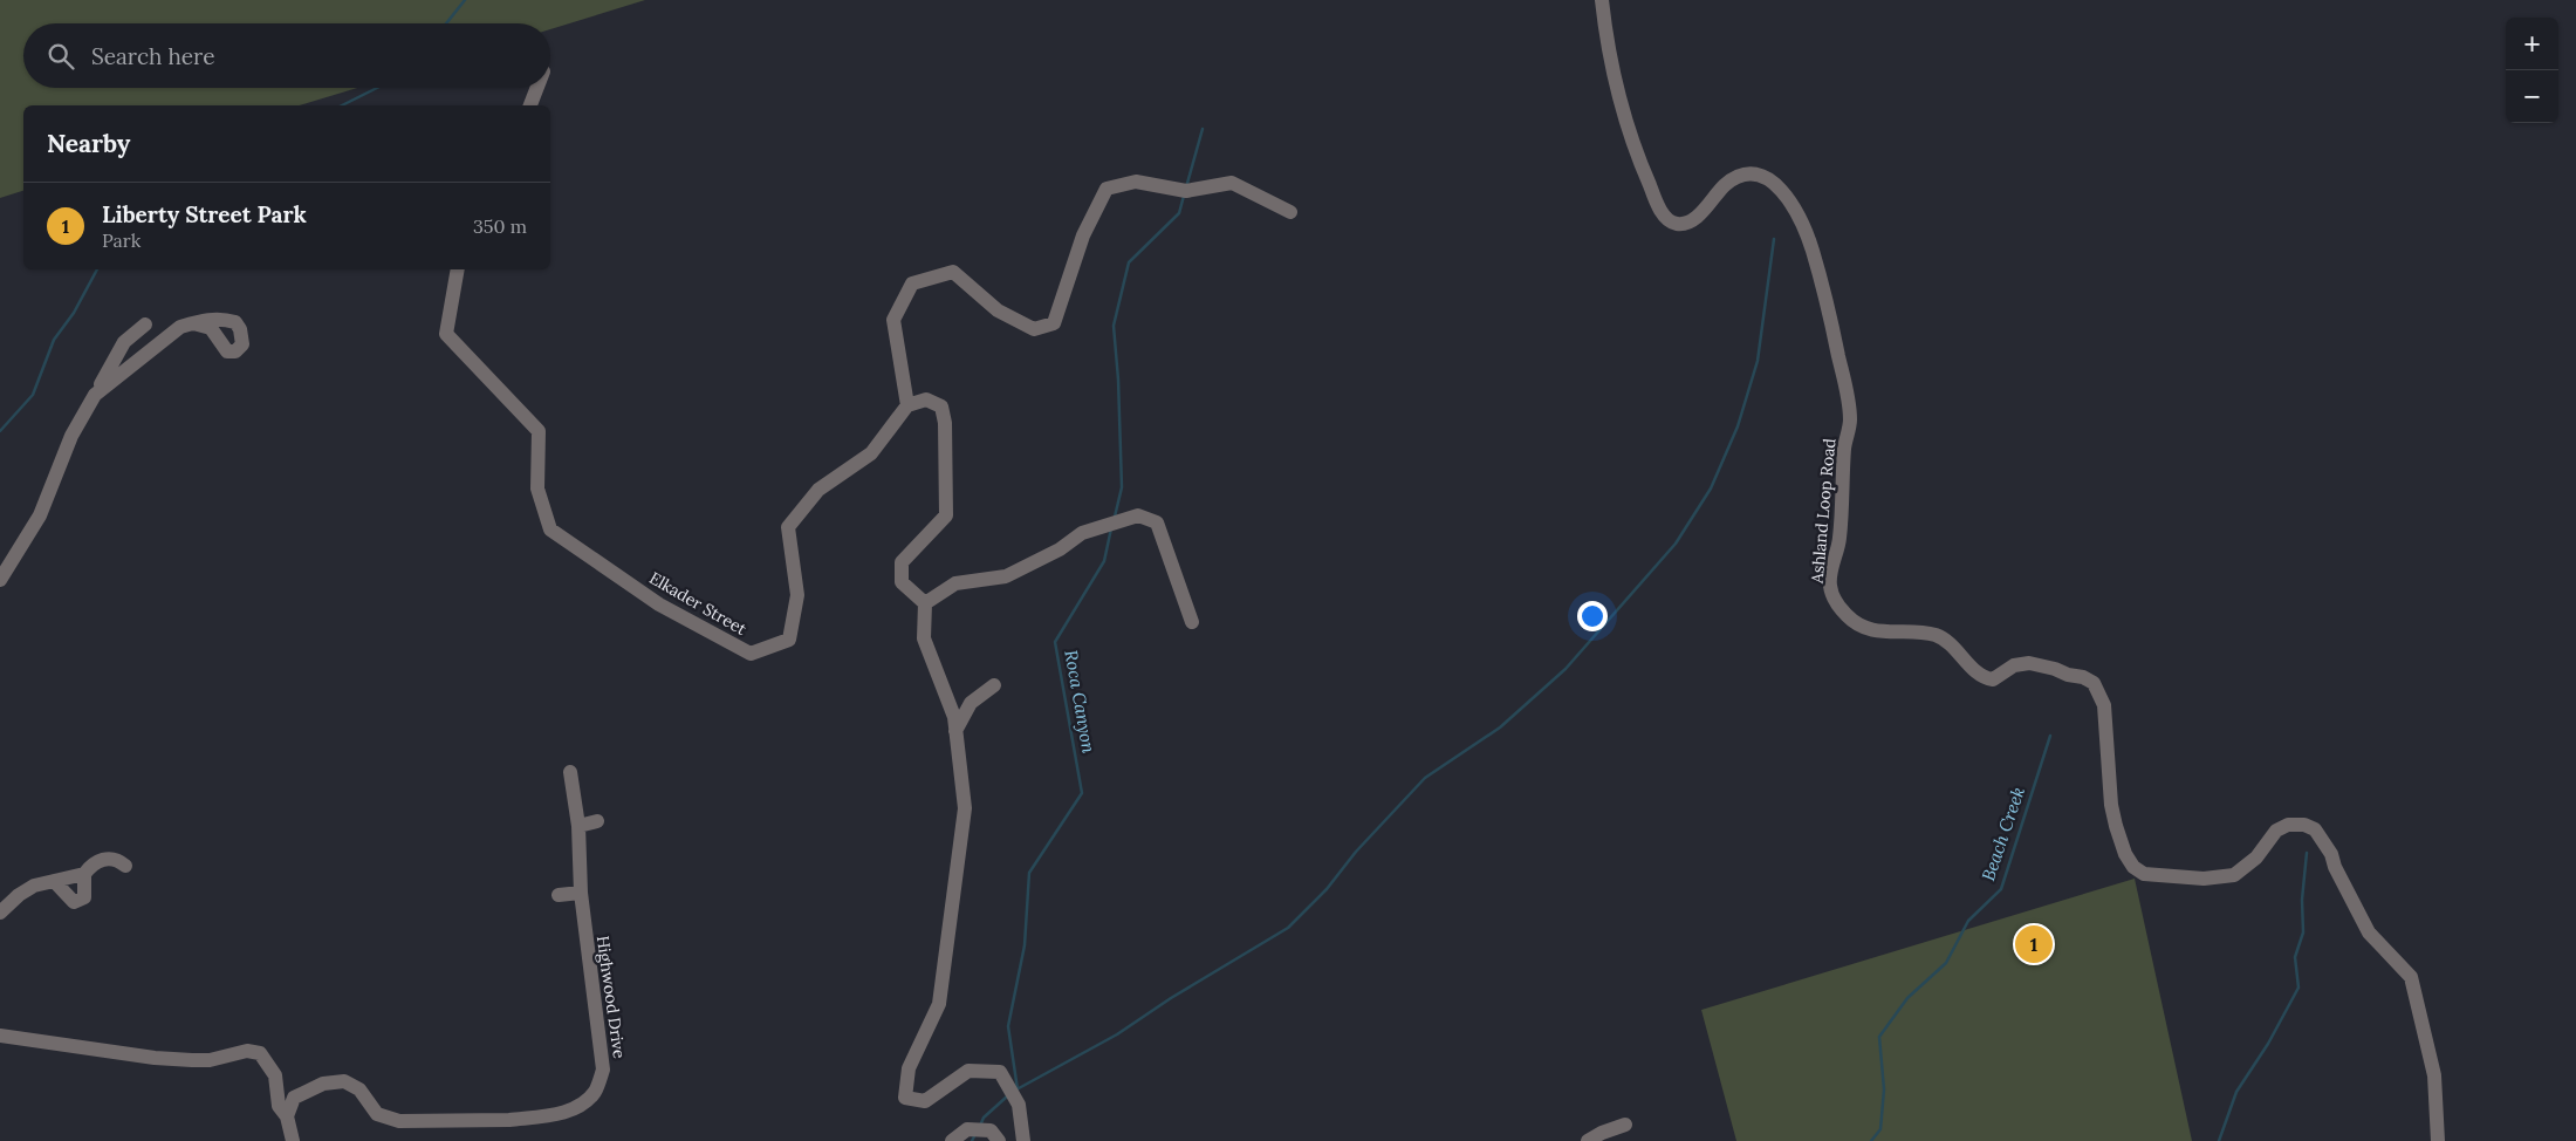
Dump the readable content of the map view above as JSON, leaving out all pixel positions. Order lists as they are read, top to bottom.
{
  "streets": {
    "street": ["Ashland Loop Road", "Elkader Street", "Highwood Drive"]
  },
  "water": ["Roca Canyon", "Beach Creek"],
  "page": {
    "map_buttons": ["+", "−"],
    "search": "Search here",
    "heading": "Nearby",
    "list": [
      {
        "mark": "1",
        "name": "Liberty Street Park",
        "note": "Park",
        "value": "350 m"
      }
    ],
    "pins": "1"
  }
}
